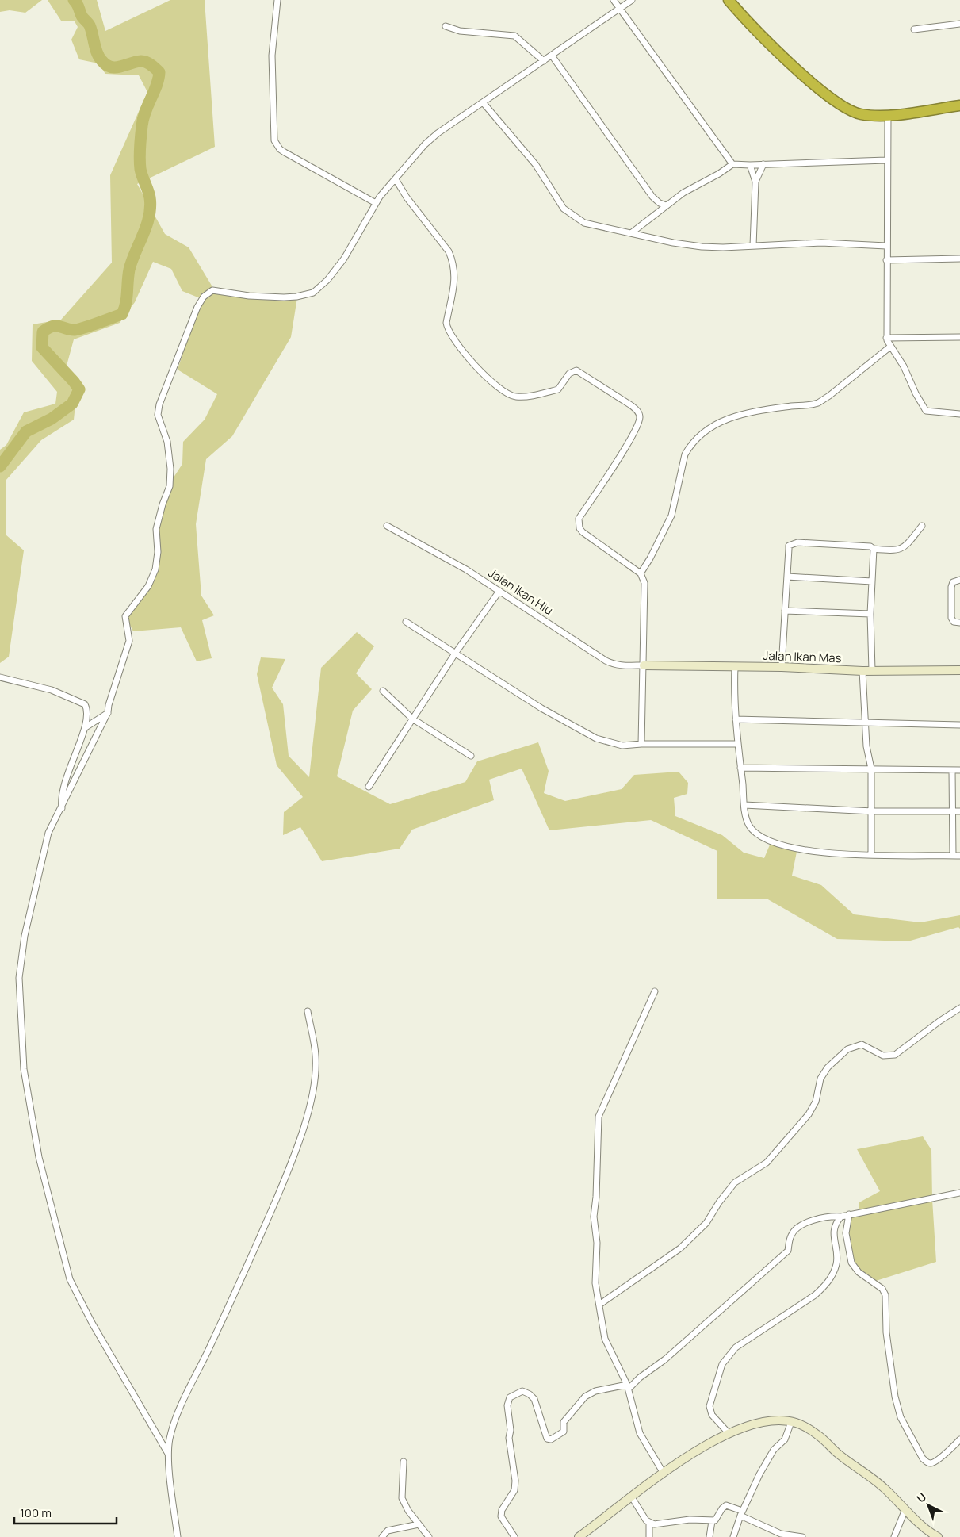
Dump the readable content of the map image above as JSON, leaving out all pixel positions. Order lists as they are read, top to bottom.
{
  "streets": {
    "street": ["Jalan Ikan Hiu", "Jalan Ikan Mas"]
  },
  "crossings": [
    ["Jalan Ikan Hiu", "Jalan Ikan Mas"]
  ],
  "scale_bar": "100 m",
  "north": "top left"
}
